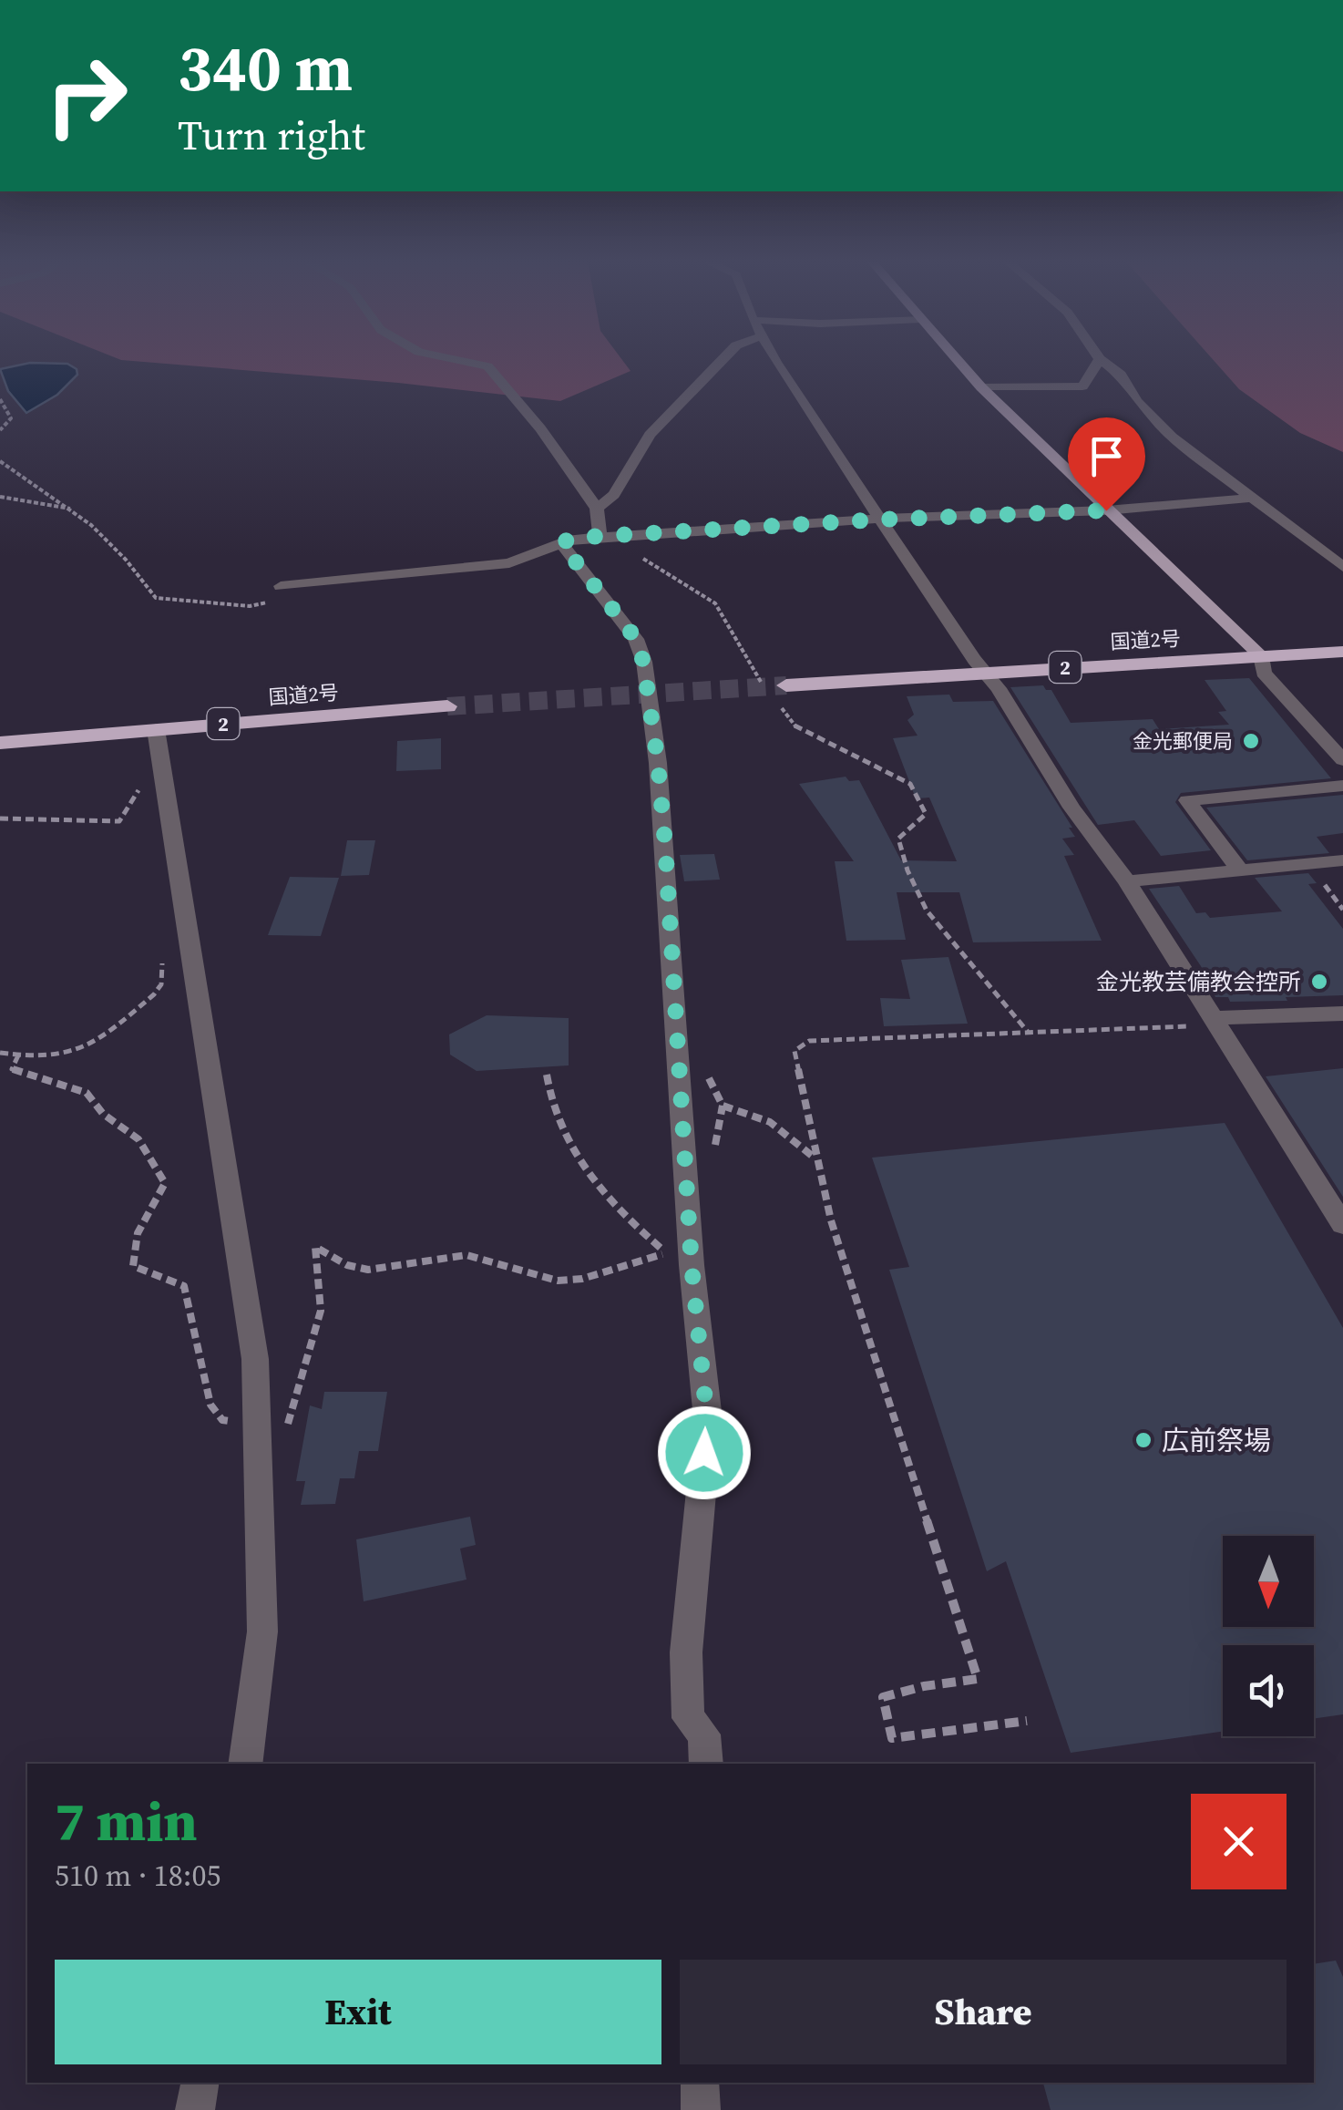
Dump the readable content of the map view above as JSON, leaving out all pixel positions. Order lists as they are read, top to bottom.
{
  "streets": {
    "highway": ["国道2号", "2"]
  },
  "places": ["金光郵便局", "金光教芸備教会控所", "広前祭場"],
  "north": "bottom",
  "page": {
    "turn": ["340 m", "Turn right"],
    "heading": ["7 min", "510 m · 18:05"],
    "buttons": ["Exit", "Share"]
  }
}
